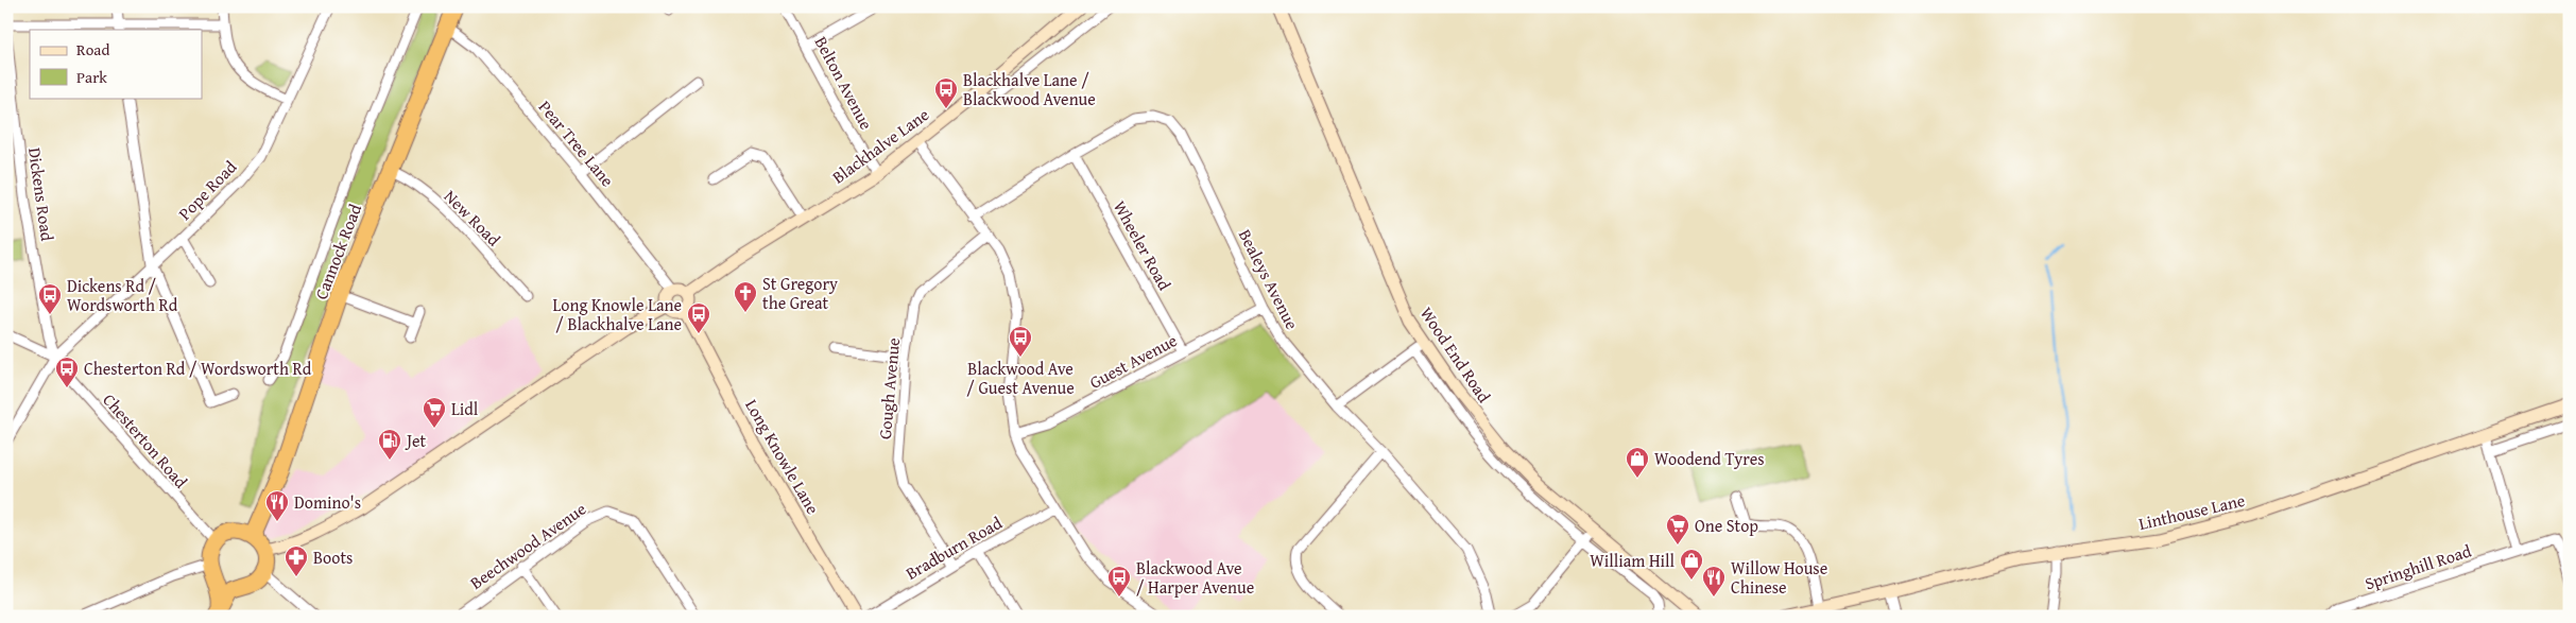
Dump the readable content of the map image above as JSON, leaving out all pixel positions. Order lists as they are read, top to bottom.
{
  "streets": {
    "highway": ["Cannock Road"],
    "street": [
      "Belton Avenue",
      "Pear Tree Lane",
      "Blackhalve Lane",
      "Pope Road",
      "Dickens Road",
      "New Road",
      "Wheeler Road",
      "Bealeys Avenue",
      "Wood End Road",
      "Guest Avenue",
      "Gough Avenue",
      "Chesterton Road",
      "Long Knowle Lane",
      "Linthouse Lane",
      "Beechwood Avenue",
      "Bradburn Road",
      "Springhill Road"
    ]
  },
  "crossings": [
    ["Belton Avenue", "Blackhalve Lane"],
    ["Pear Tree Lane", "Blackhalve Lane"],
    ["Pear Tree Lane", "Cannock Road"],
    ["Pear Tree Lane", "Long Knowle Lane"],
    ["Blackhalve Lane", "Long Knowle Lane"],
    ["Pope Road", "Dickens Road"],
    ["Pope Road", "Chesterton Road"],
    ["Dickens Road", "Chesterton Road"],
    ["New Road", "Cannock Road"],
    ["Wheeler Road", "Bealeys Avenue"],
    ["Wheeler Road", "Guest Avenue"],
    ["Cannock Road", "Chesterton Road"],
    ["Bealeys Avenue", "Guest Avenue"],
    ["Gough Avenue", "Bradburn Road"]
  ],
  "places": {
    "bus stop": [
      "Blackhalve Lane / Blackwood Avenue",
      "Dickens Rd / Wordsworth Rd",
      "Long Knowle Lane / Blackhalve Lane",
      "Blackwood Ave / Guest Avenue",
      "Chesterton Rd / Wordsworth Rd",
      "Blackwood Ave / Harper Avenue"
    ],
    "church": ["St Gregory the Great"],
    "supermarket": ["Lidl", "One Stop"],
    "fuel station": ["Jet"],
    "shop": ["Woodend Tyres", "William Hill"],
    "restaurant": ["Domino's", "Willow House Chinese"],
    "pharmacy": ["Boots"]
  },
  "legend": ["Road", "Park"]
}
